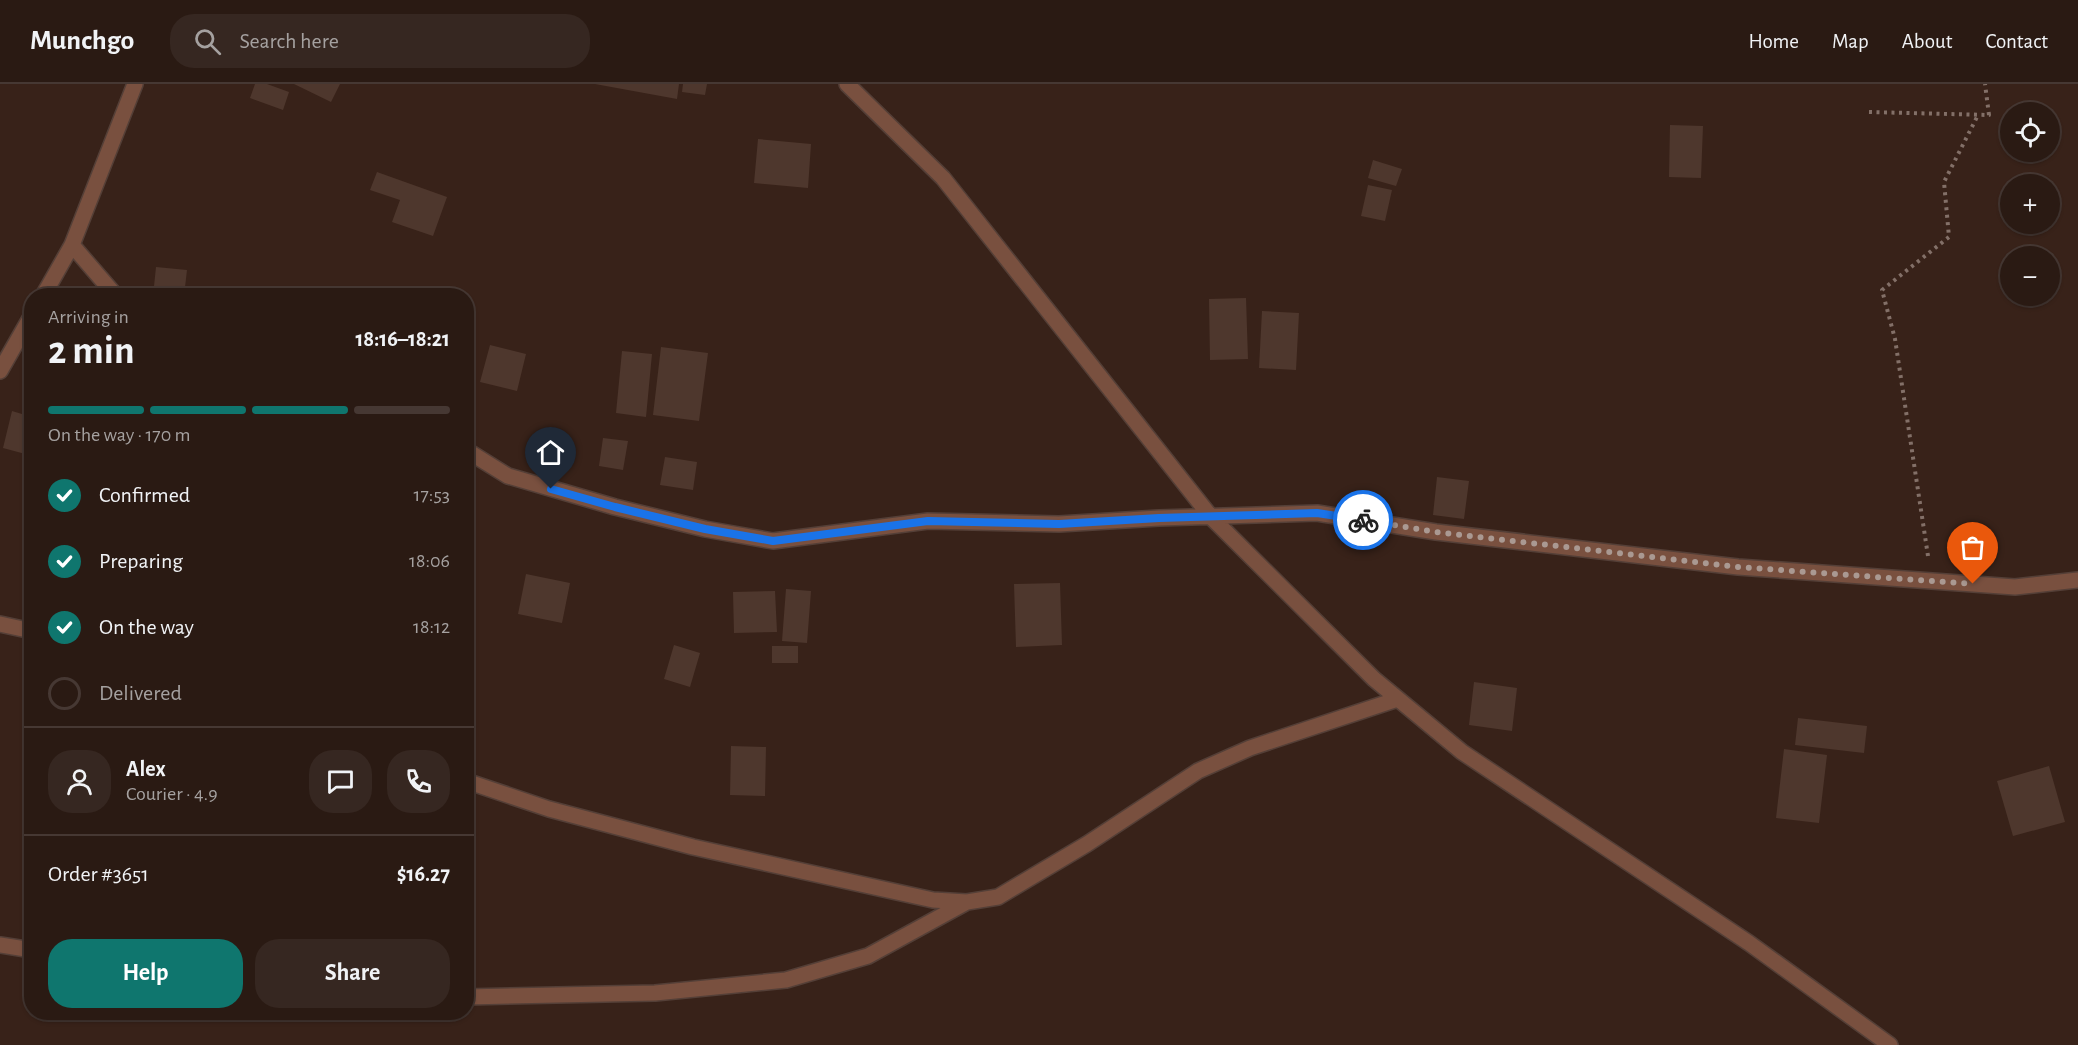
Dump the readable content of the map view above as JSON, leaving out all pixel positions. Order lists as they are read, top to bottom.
{
  "page": {
    "header": "Munchgo",
    "search": "Search here",
    "nav": [
      "Home",
      "Map",
      "About",
      "Contact"
    ],
    "map_buttons": ["+", "−"],
    "heading": ["2 min", "Arriving in", "18:16–18:21"],
    "panel": [
      "Alex",
      "Courier · 4.9",
      "Order #3651",
      "$16.27"
    ],
    "bar": "On the way · 170 m",
    "list": [
      ["Confirmed", "17:53"],
      ["Preparing", "18:06"],
      ["On the way", "18:12"],
      "Delivered"
    ],
    "buttons": ["Help", "Share"]
  }
}
